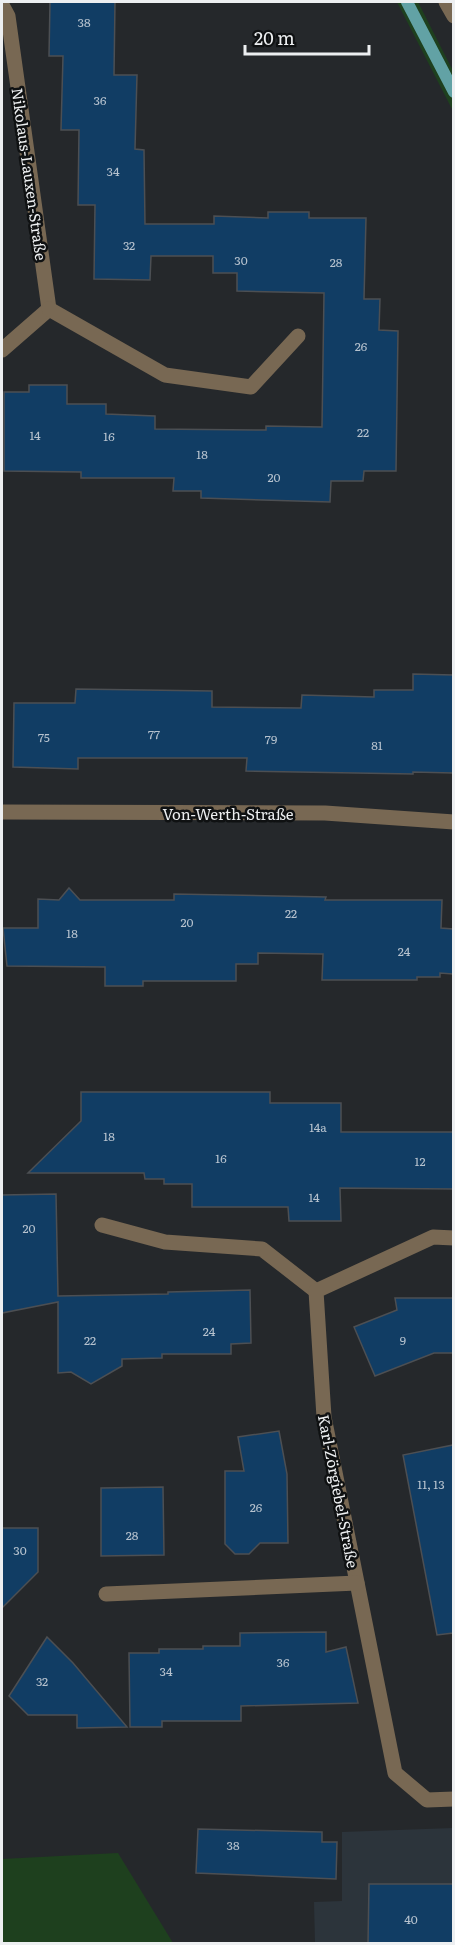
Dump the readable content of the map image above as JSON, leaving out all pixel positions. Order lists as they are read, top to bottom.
{
  "streets": {
    "street": ["Nikolaus-Lauxen-Straße", "Von-Werth-Straße", "Karl-Zörgiebel-Straße"]
  },
  "house_numbers": [
    "38",
    "36",
    "34",
    "32",
    "30",
    "28",
    "26",
    "22",
    "14",
    "16",
    "18",
    "20",
    "77",
    "75",
    "79",
    "81",
    "22",
    "20",
    "18",
    "24",
    "14a",
    "18",
    "16",
    "12",
    "14",
    "20",
    "24",
    "22",
    "9",
    "11, 13",
    "26",
    "28",
    "30",
    "36",
    "34",
    "32",
    "38",
    "40"
  ],
  "scale_bar": "20 m"
}
